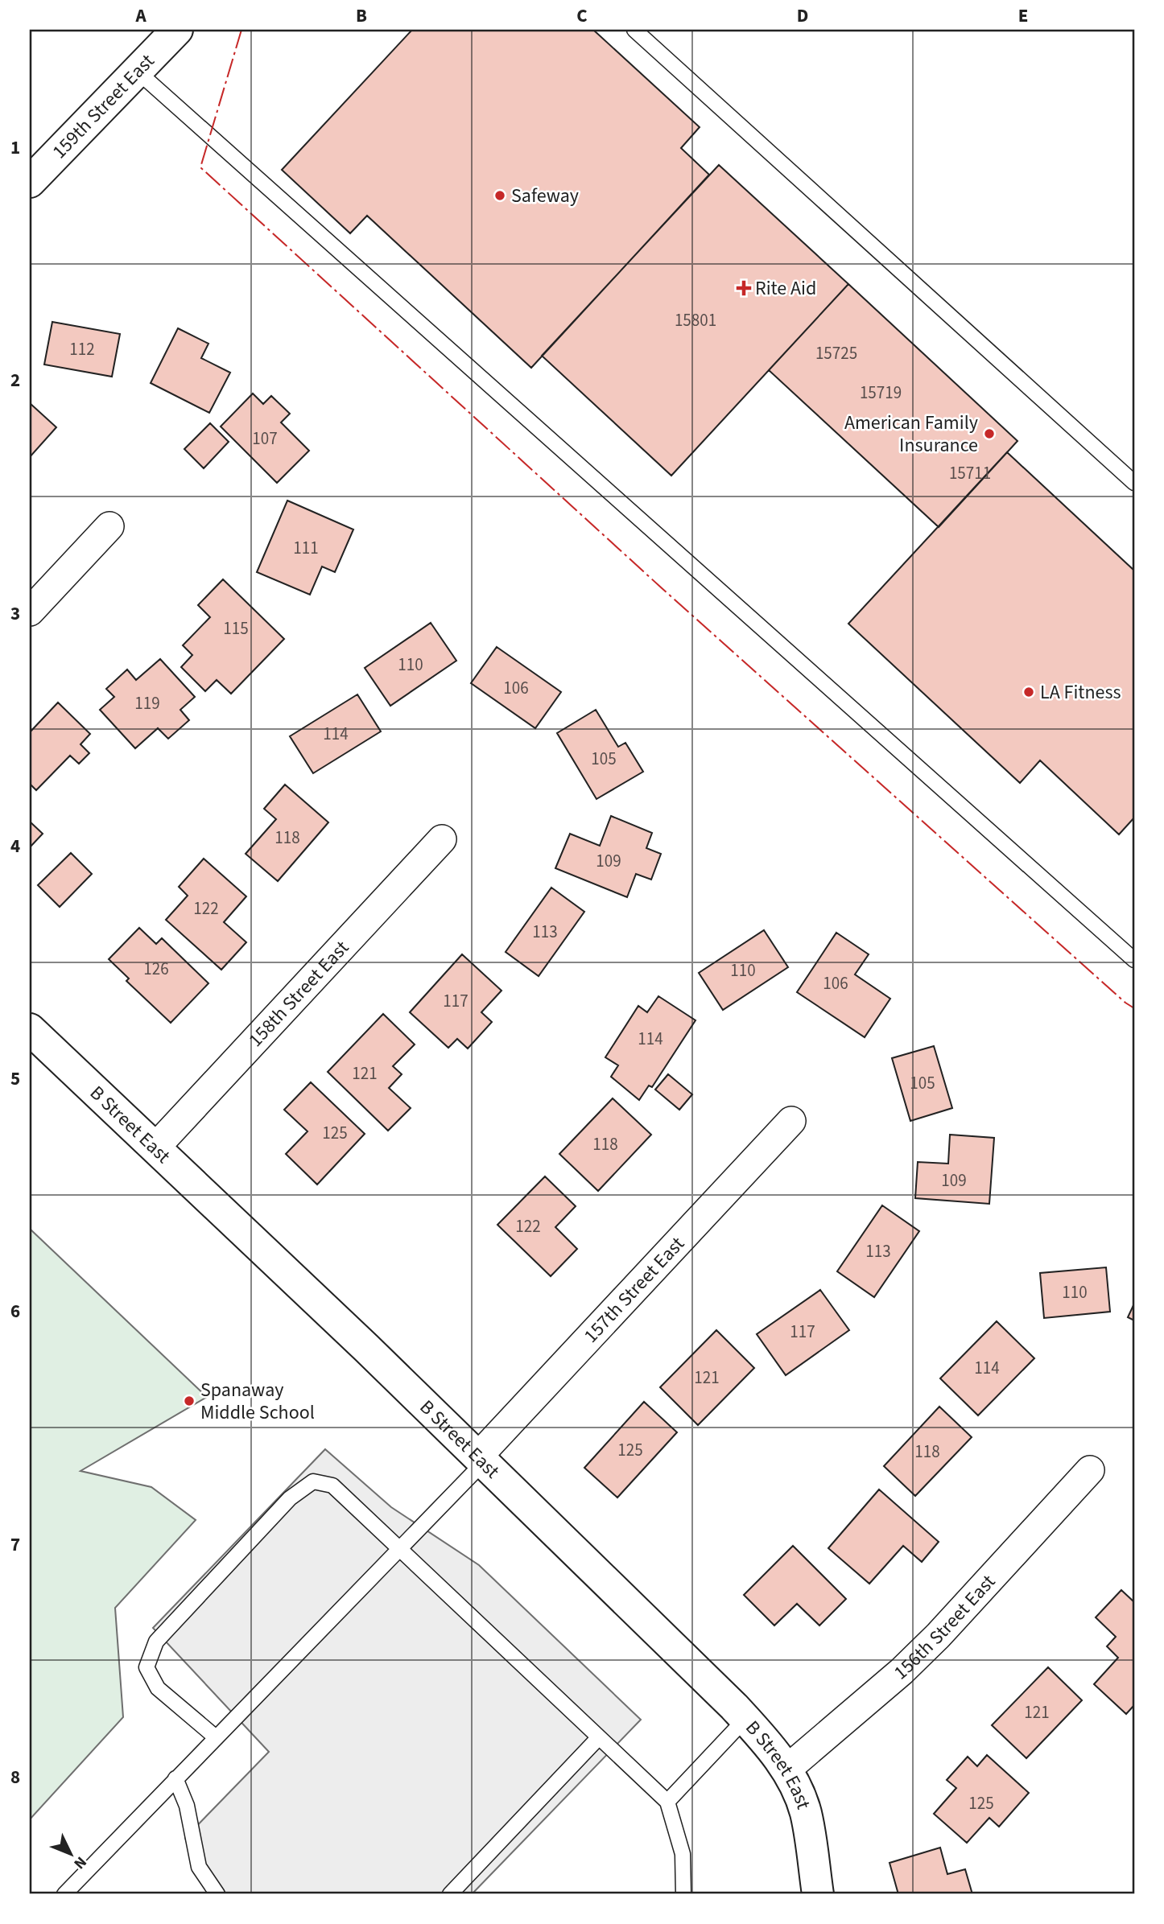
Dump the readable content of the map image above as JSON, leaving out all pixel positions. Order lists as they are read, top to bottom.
{
  "streets": {
    "street": [
      "159th Street East",
      "158th Street East",
      "B Street East",
      "157th Street East",
      "156th Street East"
    ]
  },
  "crossings": [
    ["158th Street East", "B Street East"],
    ["B Street East", "157th Street East"],
    ["B Street East", "156th Street East"]
  ],
  "places": {
    "other": [
      "Safeway",
      "American Family Insurance",
      "LA Fitness",
      "Spanaway Middle School"
    ],
    "health": ["Rite Aid"]
  },
  "house_numbers": [
    "15801",
    "112",
    "15725",
    "15719",
    "107",
    "15711",
    "111",
    "115",
    "110",
    "106",
    "119",
    "114",
    "105",
    "118",
    "109",
    "122",
    "113",
    "126",
    "110",
    "106",
    "117",
    "114",
    "121",
    "105",
    "125",
    "118",
    "109",
    "122",
    "113",
    "110",
    "117",
    "114",
    "121",
    "125",
    "118",
    "121",
    "125"
  ],
  "north": "bottom right",
  "grid": {
    "columns": [
      "A",
      "B",
      "C",
      "D",
      "E"
    ],
    "rows": [
      "1",
      "2",
      "3",
      "4",
      "5",
      "6",
      "7",
      "8"
    ]
  }
}
